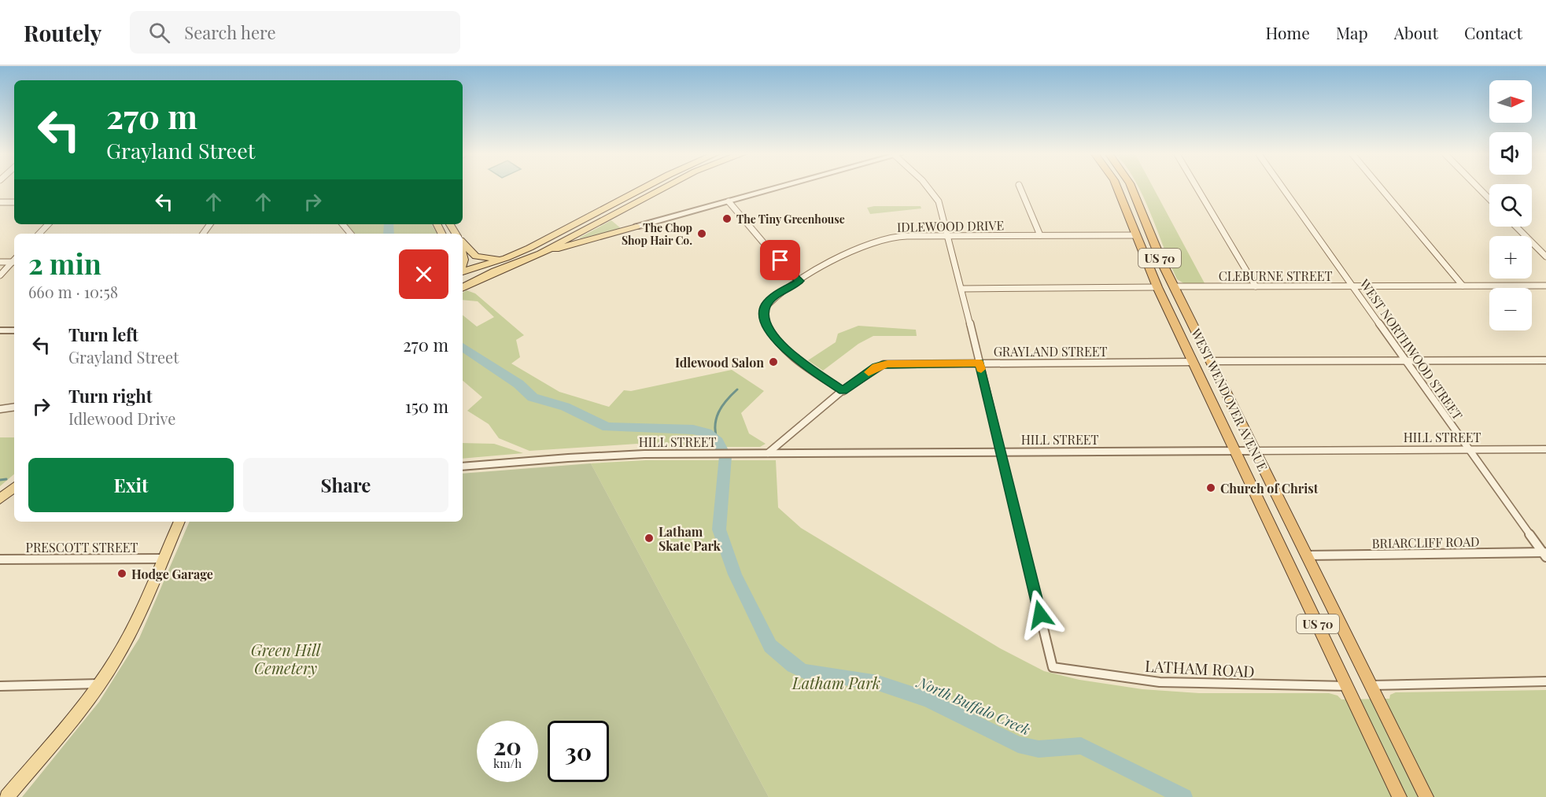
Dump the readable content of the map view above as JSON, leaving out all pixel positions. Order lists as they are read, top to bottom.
{
  "streets": {
    "highway": ["US 70", "WEST WENDOVER AVENUE"],
    "street": [
      "IDLEWOOD DRIVE",
      "CLEBURNE STREET",
      "WEST NORTHWOOD STREET",
      "GRAYLAND STREET",
      "HILL STREET",
      "BRIARCLIFF ROAD",
      "PRESCOTT STREET",
      "LATHAM ROAD"
    ]
  },
  "crossings": [
    ["IDLEWOOD DRIVE", "GRAYLAND STREET"],
    ["IDLEWOOD DRIVE", "WEST WENDOVER AVENUE"],
    ["CLEBURNE STREET", "WEST NORTHWOOD STREET"],
    ["CLEBURNE STREET", "WEST WENDOVER AVENUE"],
    ["WEST NORTHWOOD STREET", "HILL STREET"],
    ["WEST NORTHWOOD STREET", "BRIARCLIFF ROAD"],
    ["GRAYLAND STREET", "WEST WENDOVER AVENUE"],
    ["GRAYLAND STREET", "HILL STREET"],
    ["WEST WENDOVER AVENUE", "HILL STREET"],
    ["WEST WENDOVER AVENUE", "BRIARCLIFF ROAD"],
    ["WEST WENDOVER AVENUE", "LATHAM ROAD"],
    ["HILL STREET", "LATHAM ROAD"]
  ],
  "water": ["North Buffalo Creek"],
  "parks": ["Green Hill Cemetery", "Latham Park"],
  "places": [
    "The Tiny Greenhouse",
    "The Chop Shop Hair Co.",
    "Idlewood Salon",
    "Church of Christ",
    "Latham Skate Park",
    "Hodge Garage"
  ],
  "north": "right",
  "page": {
    "header": "Routely",
    "search": "Search here",
    "nav": [
      "Home",
      "Map",
      "About",
      "Contact"
    ],
    "map_buttons": ["+", "−"],
    "turn": ["270 m", "Grayland Street"],
    "heading": ["2 min", "660 m · 10:58"],
    "list": [
      {
        "name": "Turn left",
        "note": "Grayland Street",
        "value": "270 m"
      },
      {
        "name": "Turn right",
        "note": "Idlewood Drive",
        "value": "150 m"
      }
    ],
    "buttons": ["Exit", "Share"],
    "speed": "20 km/h",
    "limit": "30"
  }
}
